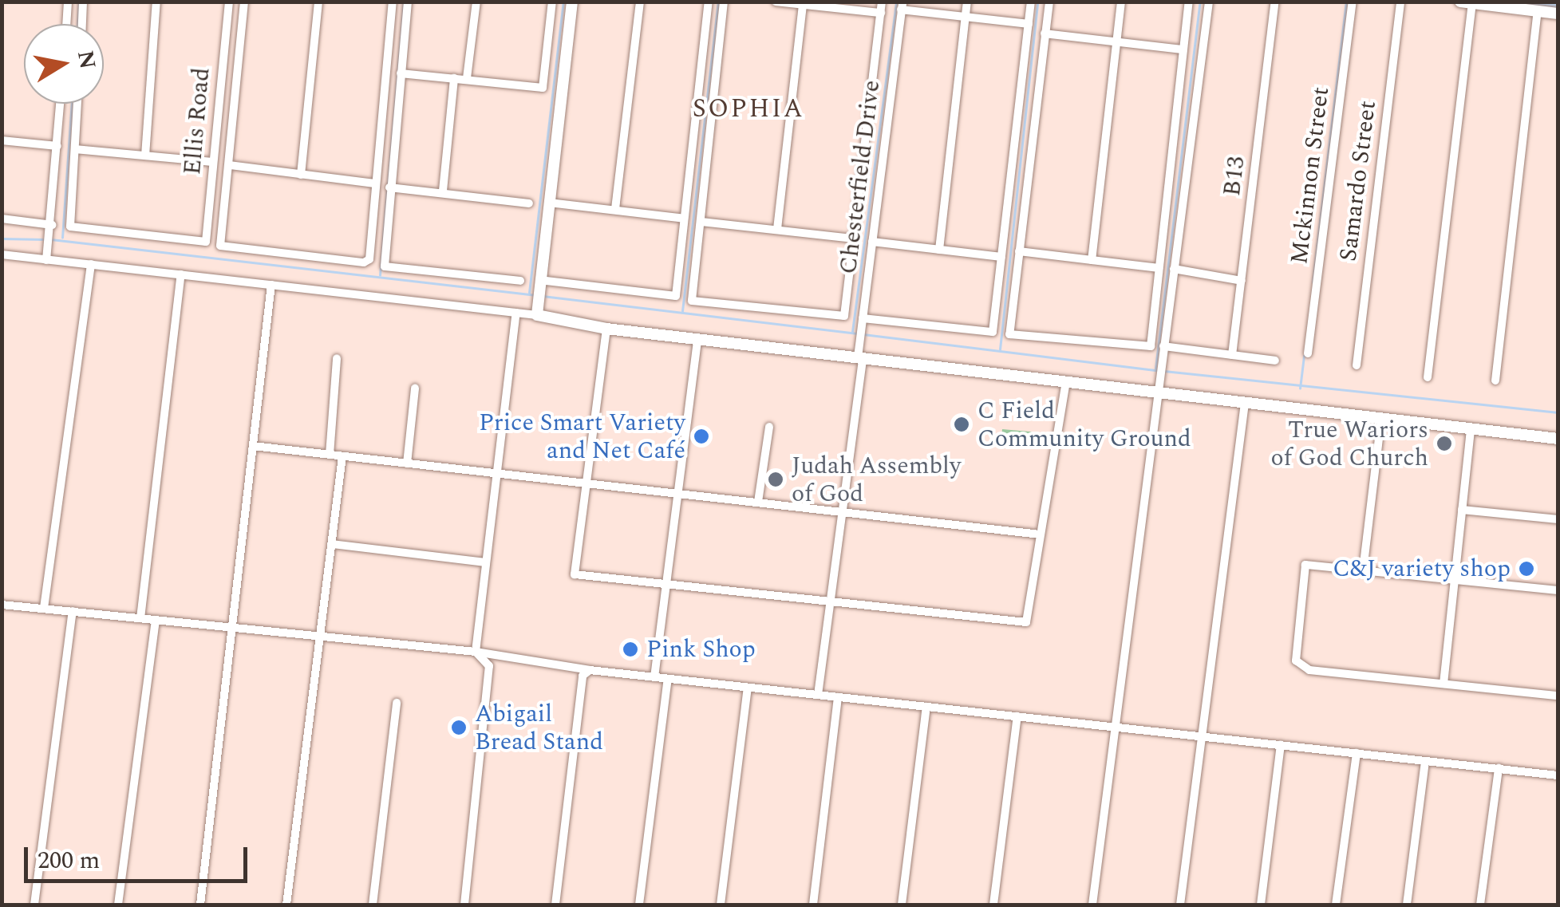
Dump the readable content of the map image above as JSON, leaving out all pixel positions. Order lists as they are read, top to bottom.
{
  "streets": {
    "street": [
      "Ellis Road",
      "Mckinnon Street",
      "B13",
      "Chesterfield Drive",
      "Samardo Street"
    ]
  },
  "districts": ["SOPHIA"],
  "places": [
    "C Field Community Ground",
    "Price Smart Variety and Net Café",
    "True Wariors of God Church",
    "Judah Assembly of God",
    "C&J variety shop",
    "Pink Shop",
    "Abigail Bread Stand"
  ],
  "scale_bar": "200 m",
  "north": "right"
}
